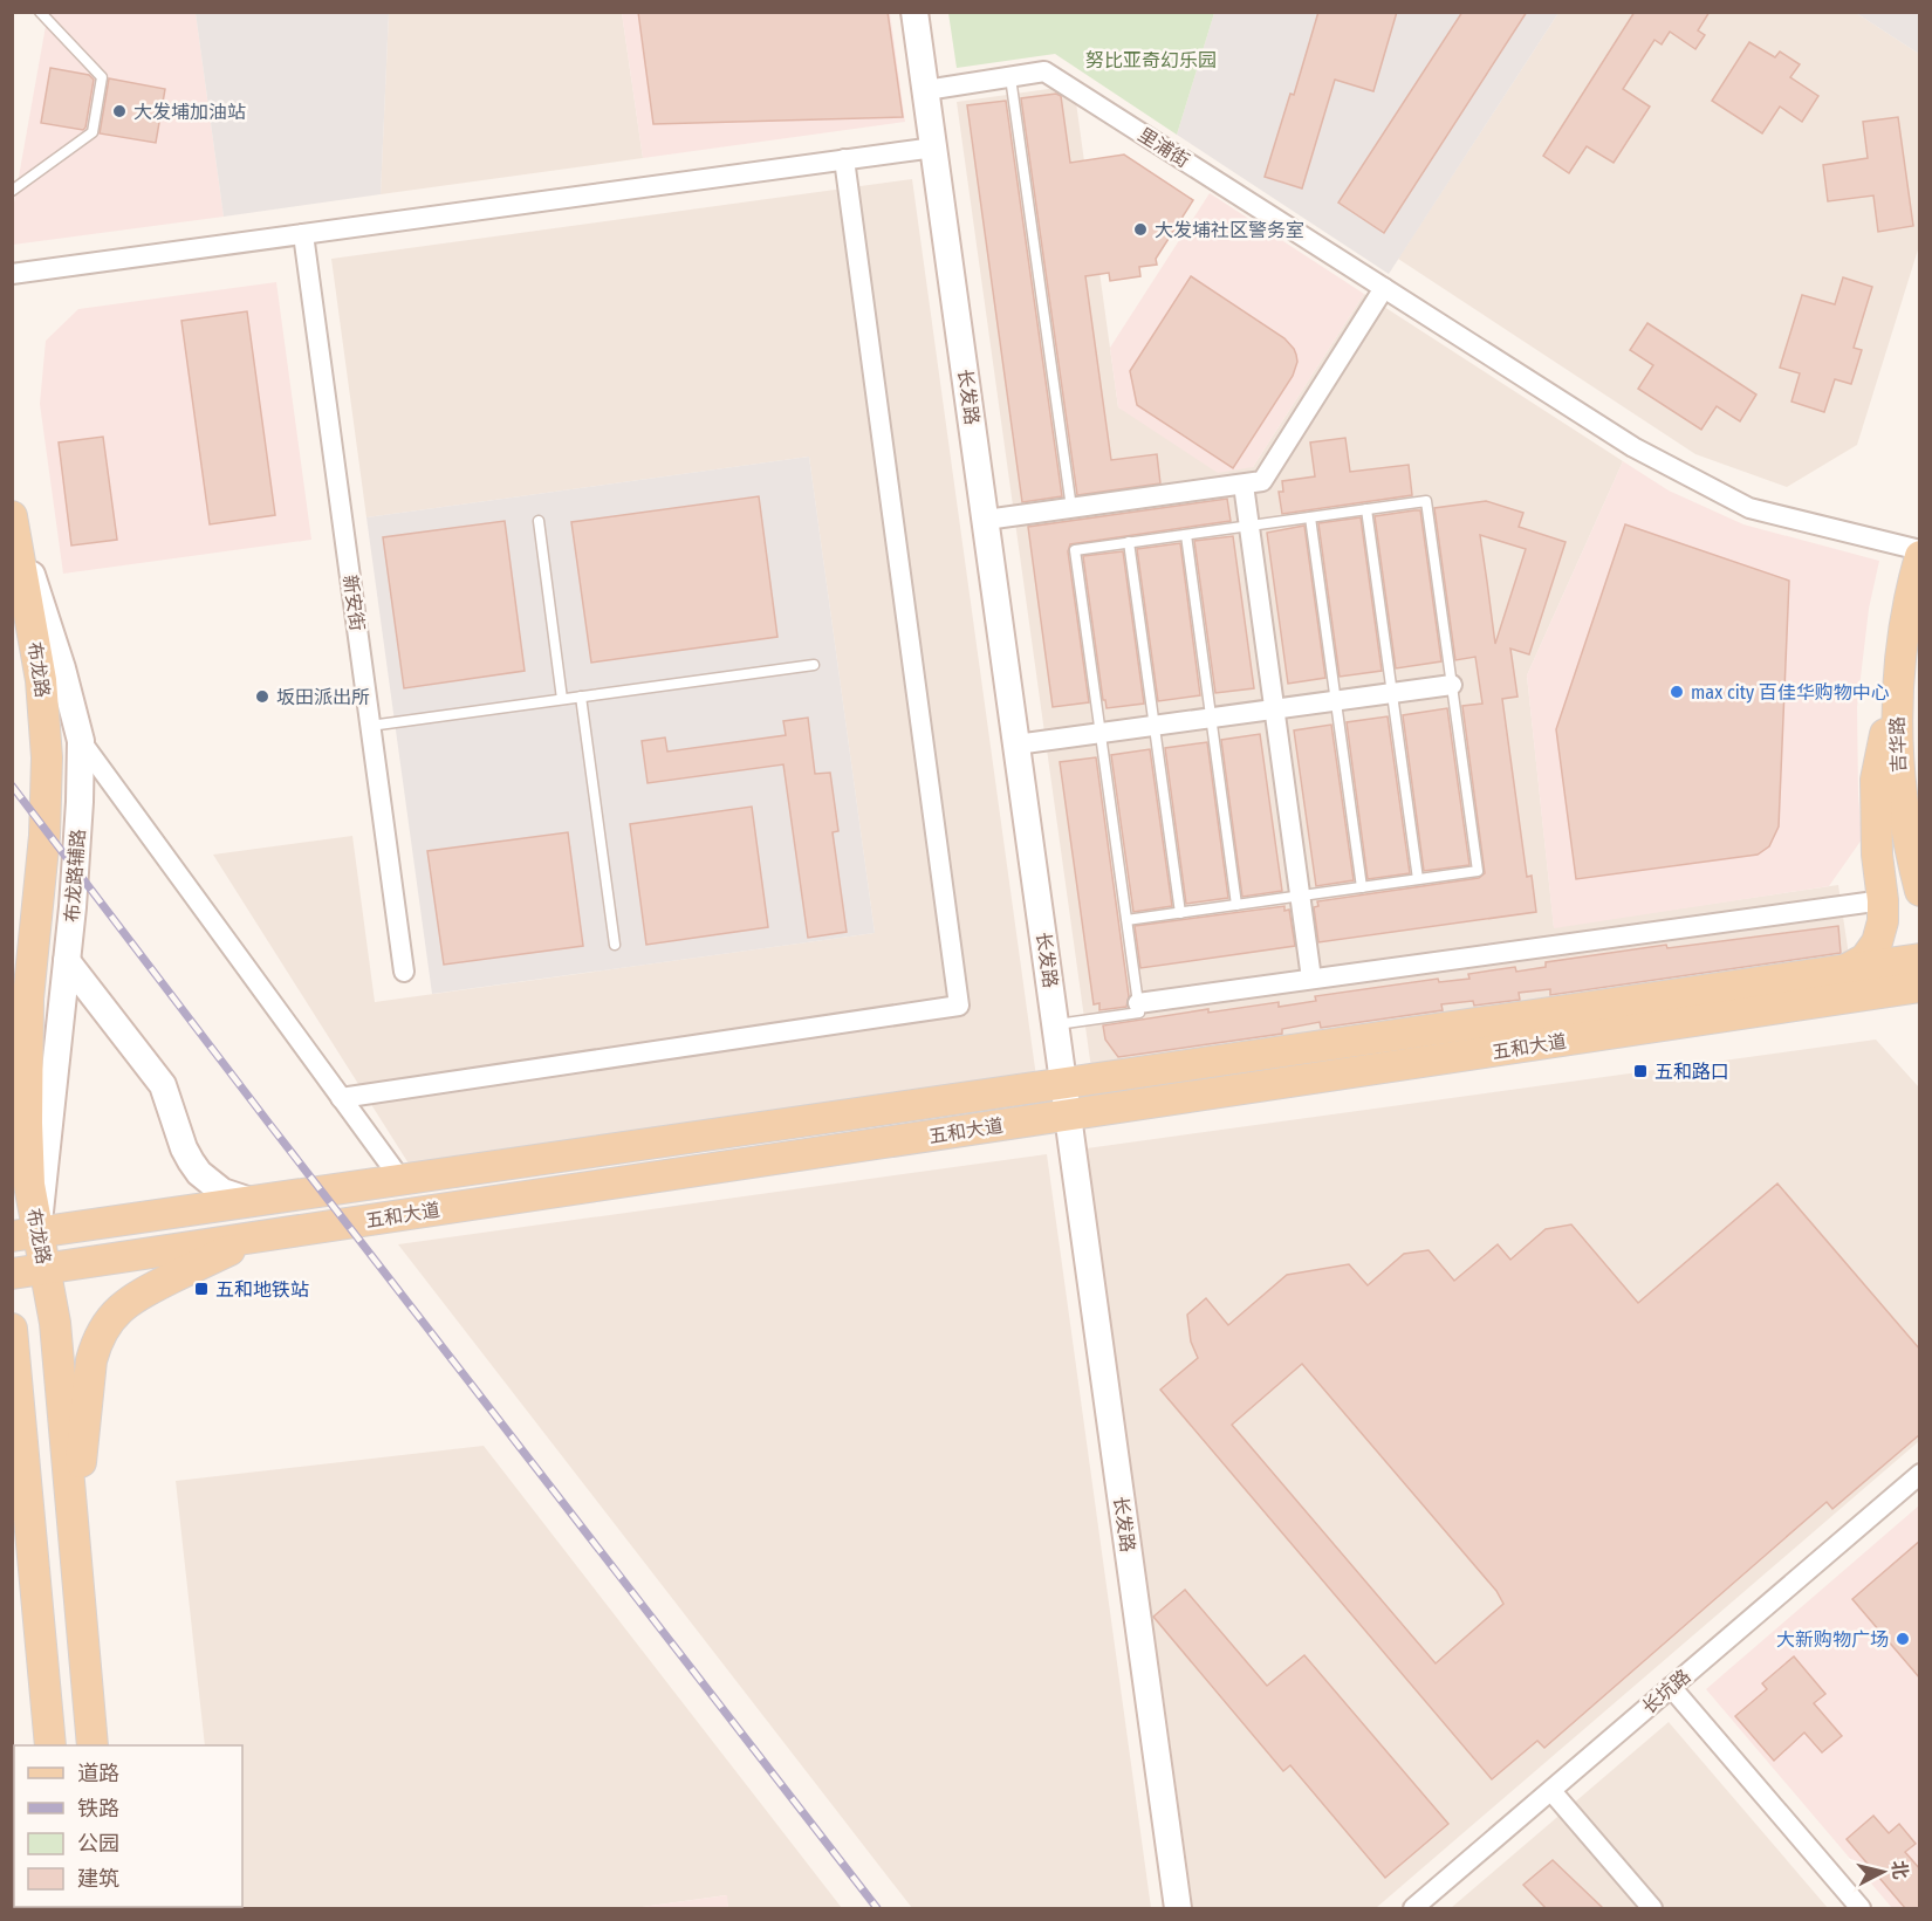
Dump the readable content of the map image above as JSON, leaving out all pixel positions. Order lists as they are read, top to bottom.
{
  "streets": {
    "main road": ["布龙路", "吉华路", "五和大道"],
    "street": [
      "里浦街",
      "长发路",
      "新安街",
      "布龙路辅路",
      "长坑路"
    ]
  },
  "crossings": [
    ["里浦街", "长发路"],
    ["长发路", "五和大道"],
    ["布龙路", "布龙路辅路"],
    ["布龙路", "五和大道"],
    ["布龙路辅路", "五和大道"]
  ],
  "parks": ["努比亚奇幻乐园"],
  "places": {
    "other": [
      "大发埔加油站",
      "大发埔社区警务室",
      "max city 百佳华购物中心",
      "坂田派出所",
      "大新购物广场"
    ],
    "transit": ["五和路口", "五和地铁站"]
  },
  "legend": [
    "道路",
    "铁路",
    "公园",
    "建筑"
  ],
  "north": "right"
}
